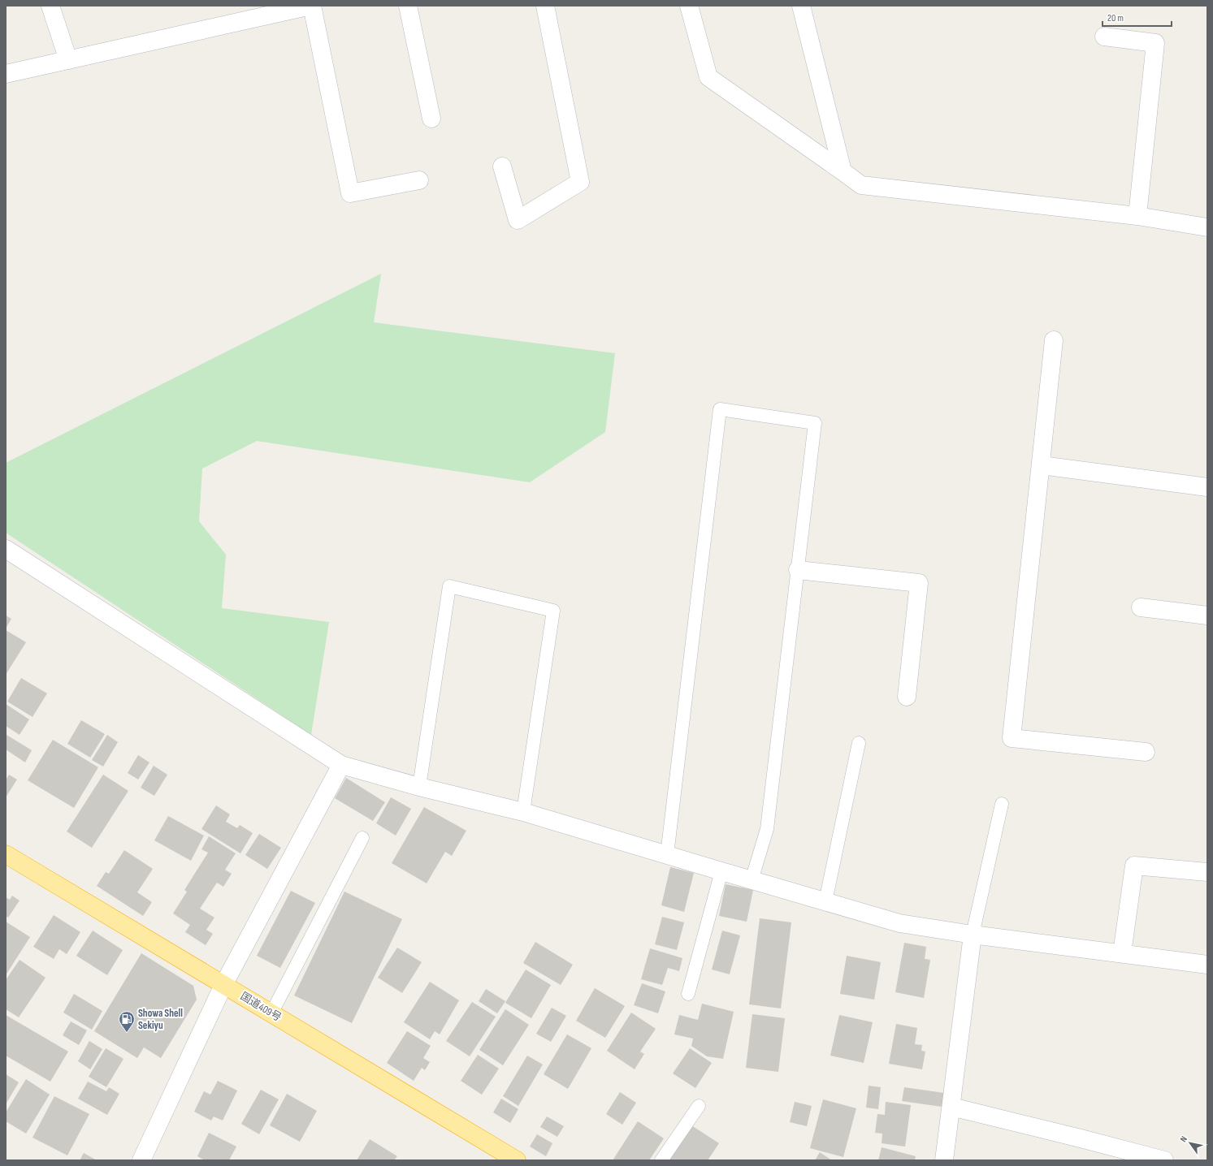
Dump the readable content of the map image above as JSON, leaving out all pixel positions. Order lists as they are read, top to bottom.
{
  "streets": {
    "highway": ["国道409号"]
  },
  "places": {
    "fuel station": ["Showa Shell Sekiyu"]
  },
  "scale_bar": "20 m",
  "north": "top left"
}
